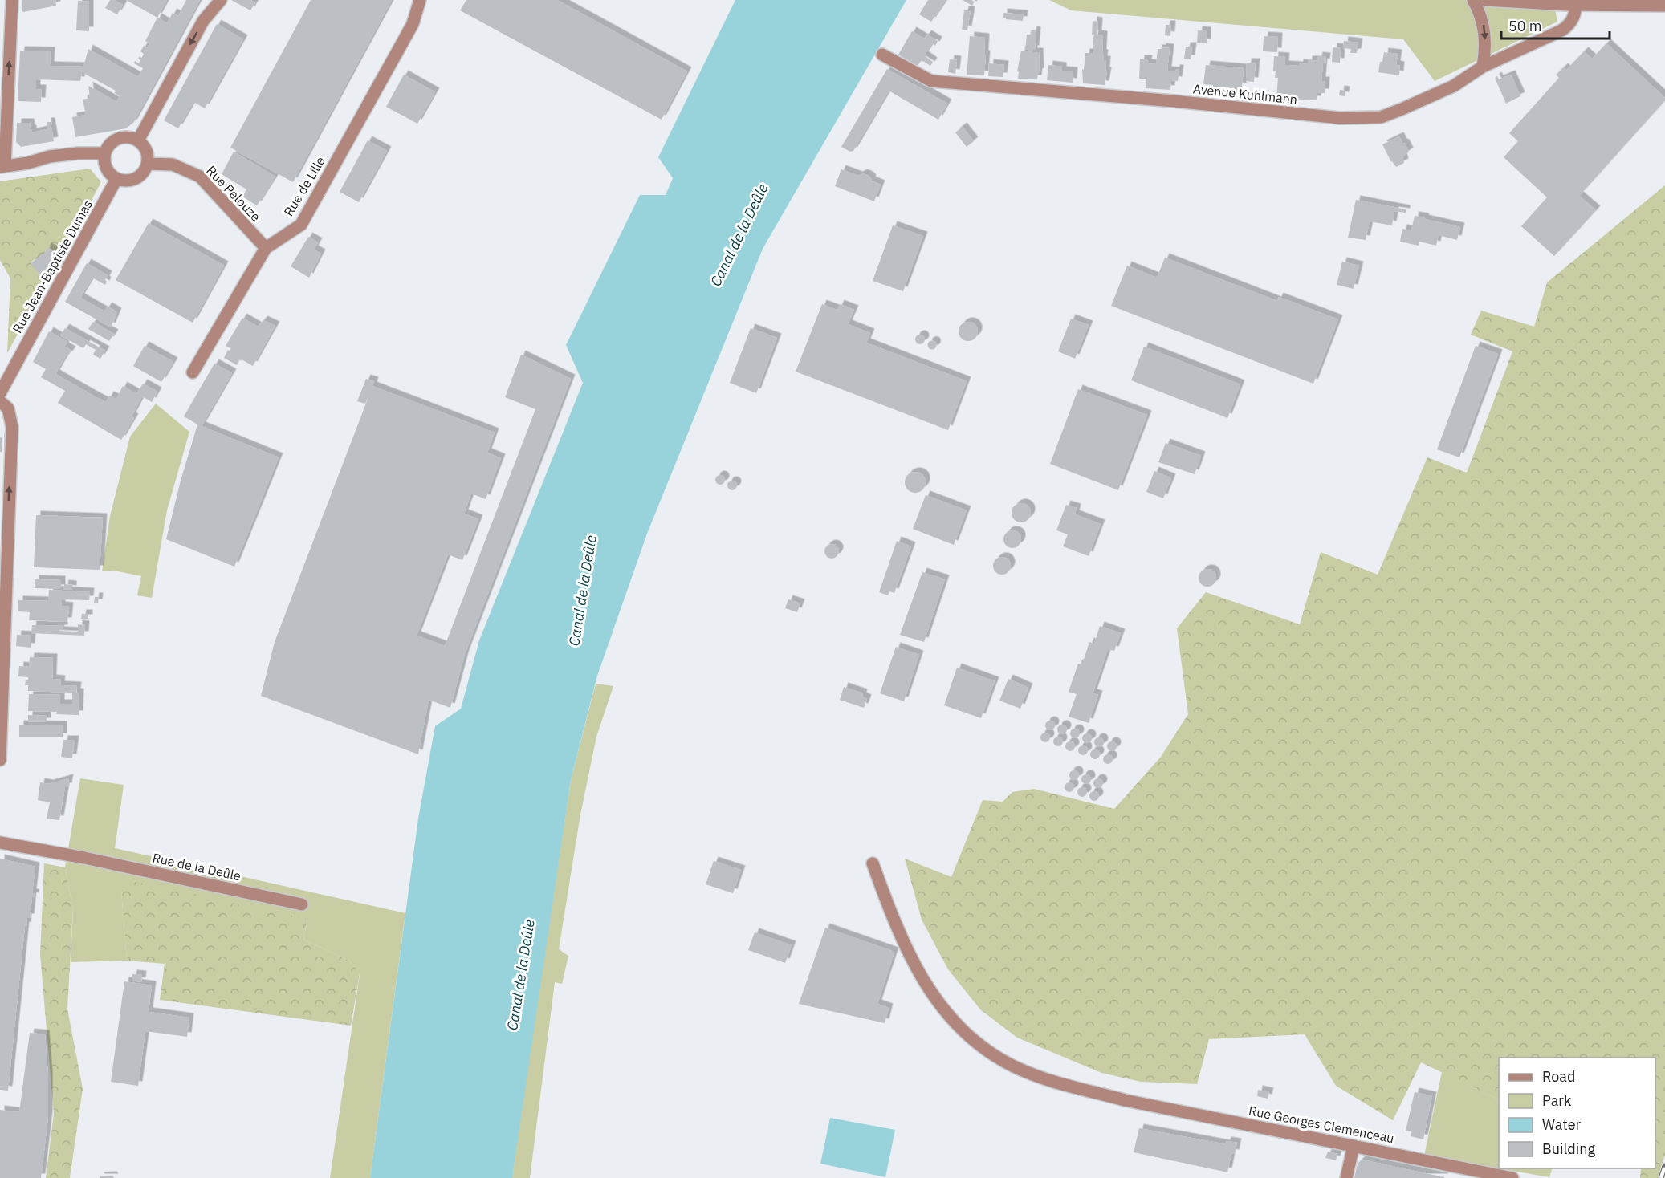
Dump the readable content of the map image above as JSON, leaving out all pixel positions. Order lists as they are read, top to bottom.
{
  "streets": {
    "street": [
      "Avenue Kuhlmann",
      "Rue de Lille",
      "Rue Pelouze",
      "Rue Jean-Baptiste Dumas",
      "Rue de la Deûle",
      "Rue Georges Clemenceau"
    ]
  },
  "crossings": [
    ["Rue de Lille", "Rue Pelouze"],
    ["Rue Pelouze", "Rue Jean-Baptiste Dumas"]
  ],
  "water": ["Canal de la Deûle"],
  "legend": [
    "Road",
    "Park",
    "Water",
    "Building"
  ],
  "scale_bar": "50 m"
}
